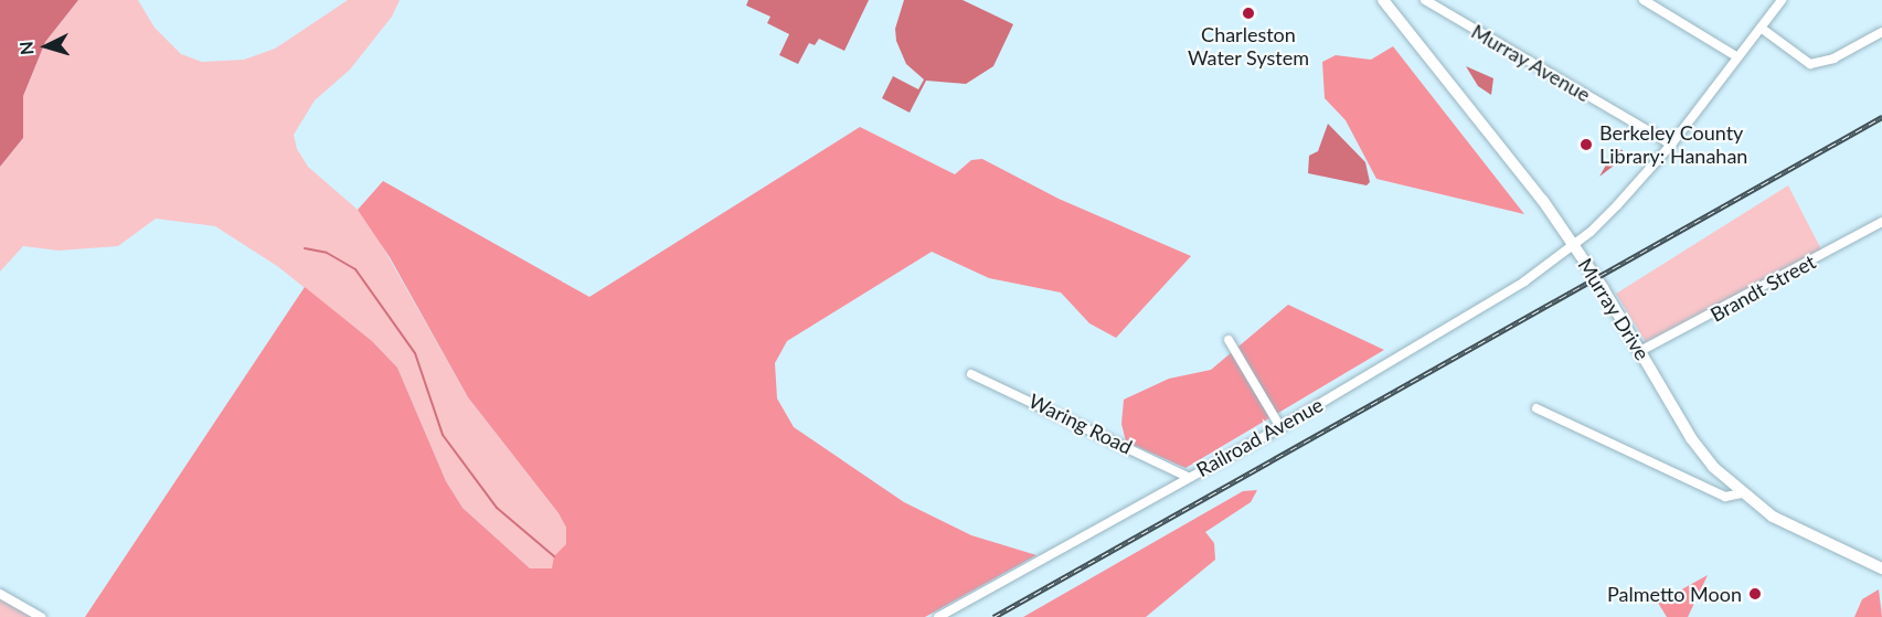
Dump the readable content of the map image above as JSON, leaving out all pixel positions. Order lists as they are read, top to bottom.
{
  "streets": {
    "street": [
      "Murray Avenue",
      "Brandt Street",
      "Murray Drive",
      "Waring Road",
      "Railroad Avenue"
    ]
  },
  "crossings": [
    ["Murray Avenue", "Railroad Avenue"],
    ["Brandt Street", "Murray Drive"],
    ["Murray Drive", "Railroad Avenue"],
    ["Waring Road", "Railroad Avenue"]
  ],
  "places": ["Charleston Water System", "Berkeley County Library: Hanahan", "Palmetto Moon"],
  "north": "left"
}
